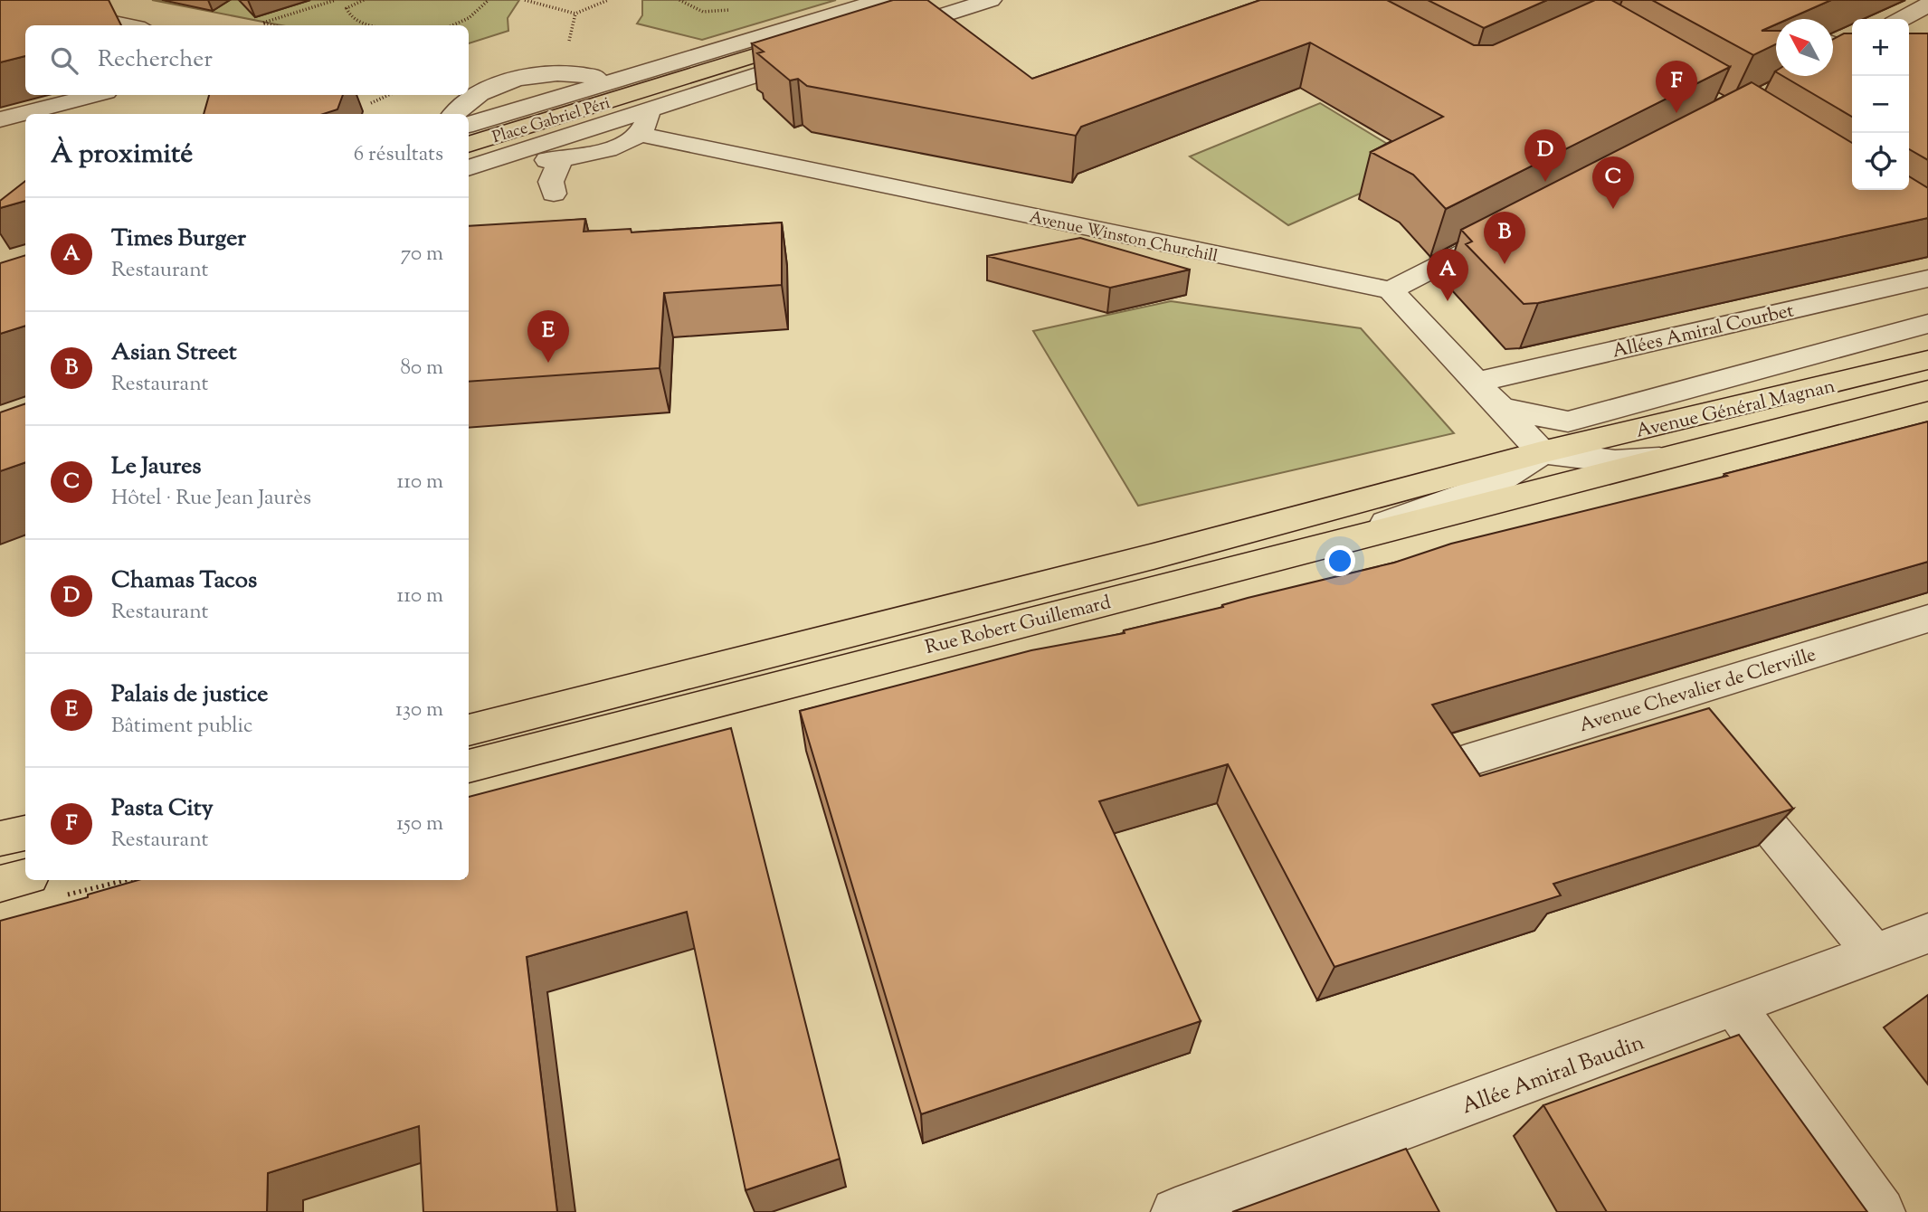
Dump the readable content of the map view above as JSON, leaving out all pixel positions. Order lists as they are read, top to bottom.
{
  "streets": {
    "main road": ["Place Gabriel Péri", "Avenue Général Magnan", "Rue Robert Guillemard"],
    "street": [
      "Avenue Winston Churchill",
      "Allées Amiral Courbet",
      "Avenue Chevalier de Clerville",
      "Allée Amiral Baudin"
    ]
  },
  "crossings": [
    ["Place Gabriel Péri", "Avenue Winston Churchill"],
    ["Avenue Général Magnan", "Rue Robert Guillemard"]
  ],
  "north": "top left",
  "page": {
    "map_buttons": ["+", "−"],
    "search": "Rechercher",
    "pins": [
      "F",
      "D",
      "C",
      "B",
      "A",
      "E"
    ],
    "heading": ["À proximité", "6 résultats"],
    "list": [
      {
        "mark": "A",
        "name": "Times Burger",
        "note": "Restaurant",
        "value": "70 m"
      },
      {
        "mark": "B",
        "name": "Asian Street",
        "note": "Restaurant",
        "value": "80 m"
      },
      {
        "mark": "C",
        "name": "Le Jaures",
        "note": "Hôtel · Rue Jean Jaurès",
        "value": "110 m"
      },
      {
        "mark": "D",
        "name": "Chamas Tacos",
        "note": "Restaurant",
        "value": "110 m"
      },
      {
        "mark": "E",
        "name": "Palais de justice",
        "note": "Bâtiment public",
        "value": "130 m"
      },
      {
        "mark": "F",
        "name": "Pasta City",
        "note": "Restaurant",
        "value": "150 m"
      }
    ]
  }
}
